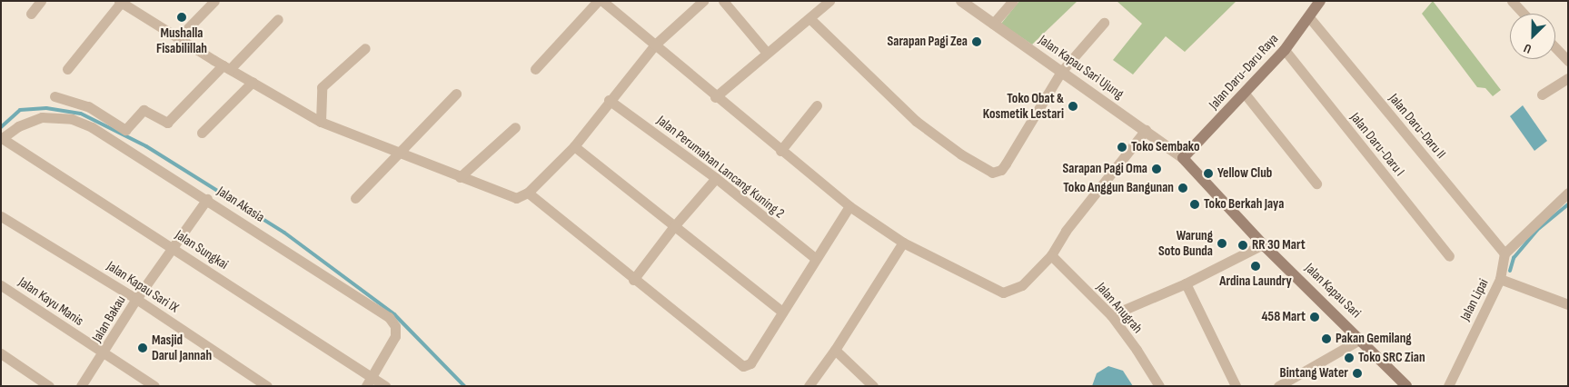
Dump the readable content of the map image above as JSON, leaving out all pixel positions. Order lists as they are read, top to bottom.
{
  "streets": {
    "main road": ["Jalan Daru-Daru Raya", "Jalan Kapau Sari"],
    "street": [
      "Jalan Kapau Sari Ujung",
      "Jalan Daru-Daru II",
      "Jalan Daru-Daru I",
      "Jalan Perumahan Lancang Kuning 2",
      "Jalan Akasia",
      "Jalan Sungkai",
      "Jalan Kapau Sari IX",
      "Jalan Lipai",
      "Jalan Kayu Manis",
      "Jalan Anugrah",
      "Jalan Bakau"
    ]
  },
  "crossings": [
    ["Jalan Kapau Sari Ujung", "Jalan Daru-Daru Raya"],
    ["Jalan Kapau Sari Ujung", "Jalan Kapau Sari"],
    ["Jalan Daru-Daru Raya", "Jalan Daru-Daru II"],
    ["Jalan Daru-Daru Raya", "Jalan Daru-Daru I"],
    ["Jalan Daru-Daru Raya", "Jalan Kapau Sari"],
    ["Jalan Daru-Daru II", "Jalan Lipai"],
    ["Jalan Akasia", "Jalan Sungkai"],
    ["Jalan Akasia", "Jalan Bakau"],
    ["Jalan Sungkai", "Jalan Bakau"],
    ["Jalan Kapau Sari IX", "Jalan Bakau"],
    ["Jalan Kayu Manis", "Jalan Bakau"]
  ],
  "places": [
    "Mushalla Fisabilillah",
    "Sarapan Pagi Zea",
    "Toko Obat & Kosmetik Lestari",
    "Toko Sembako",
    "Sarapan Pagi Oma",
    "Yellow Club",
    "Toko Anggun Bangunan",
    "Toko Berkah Jaya",
    "Warung Soto Bunda",
    "RR 30 Mart",
    "Ardina Laundry",
    "458 Mart",
    "Pakan Gemilang",
    "Masjid Darul Jannah",
    "Toko SRC Zian",
    "Bintang Water"
  ],
  "north": "bottom left"
}
